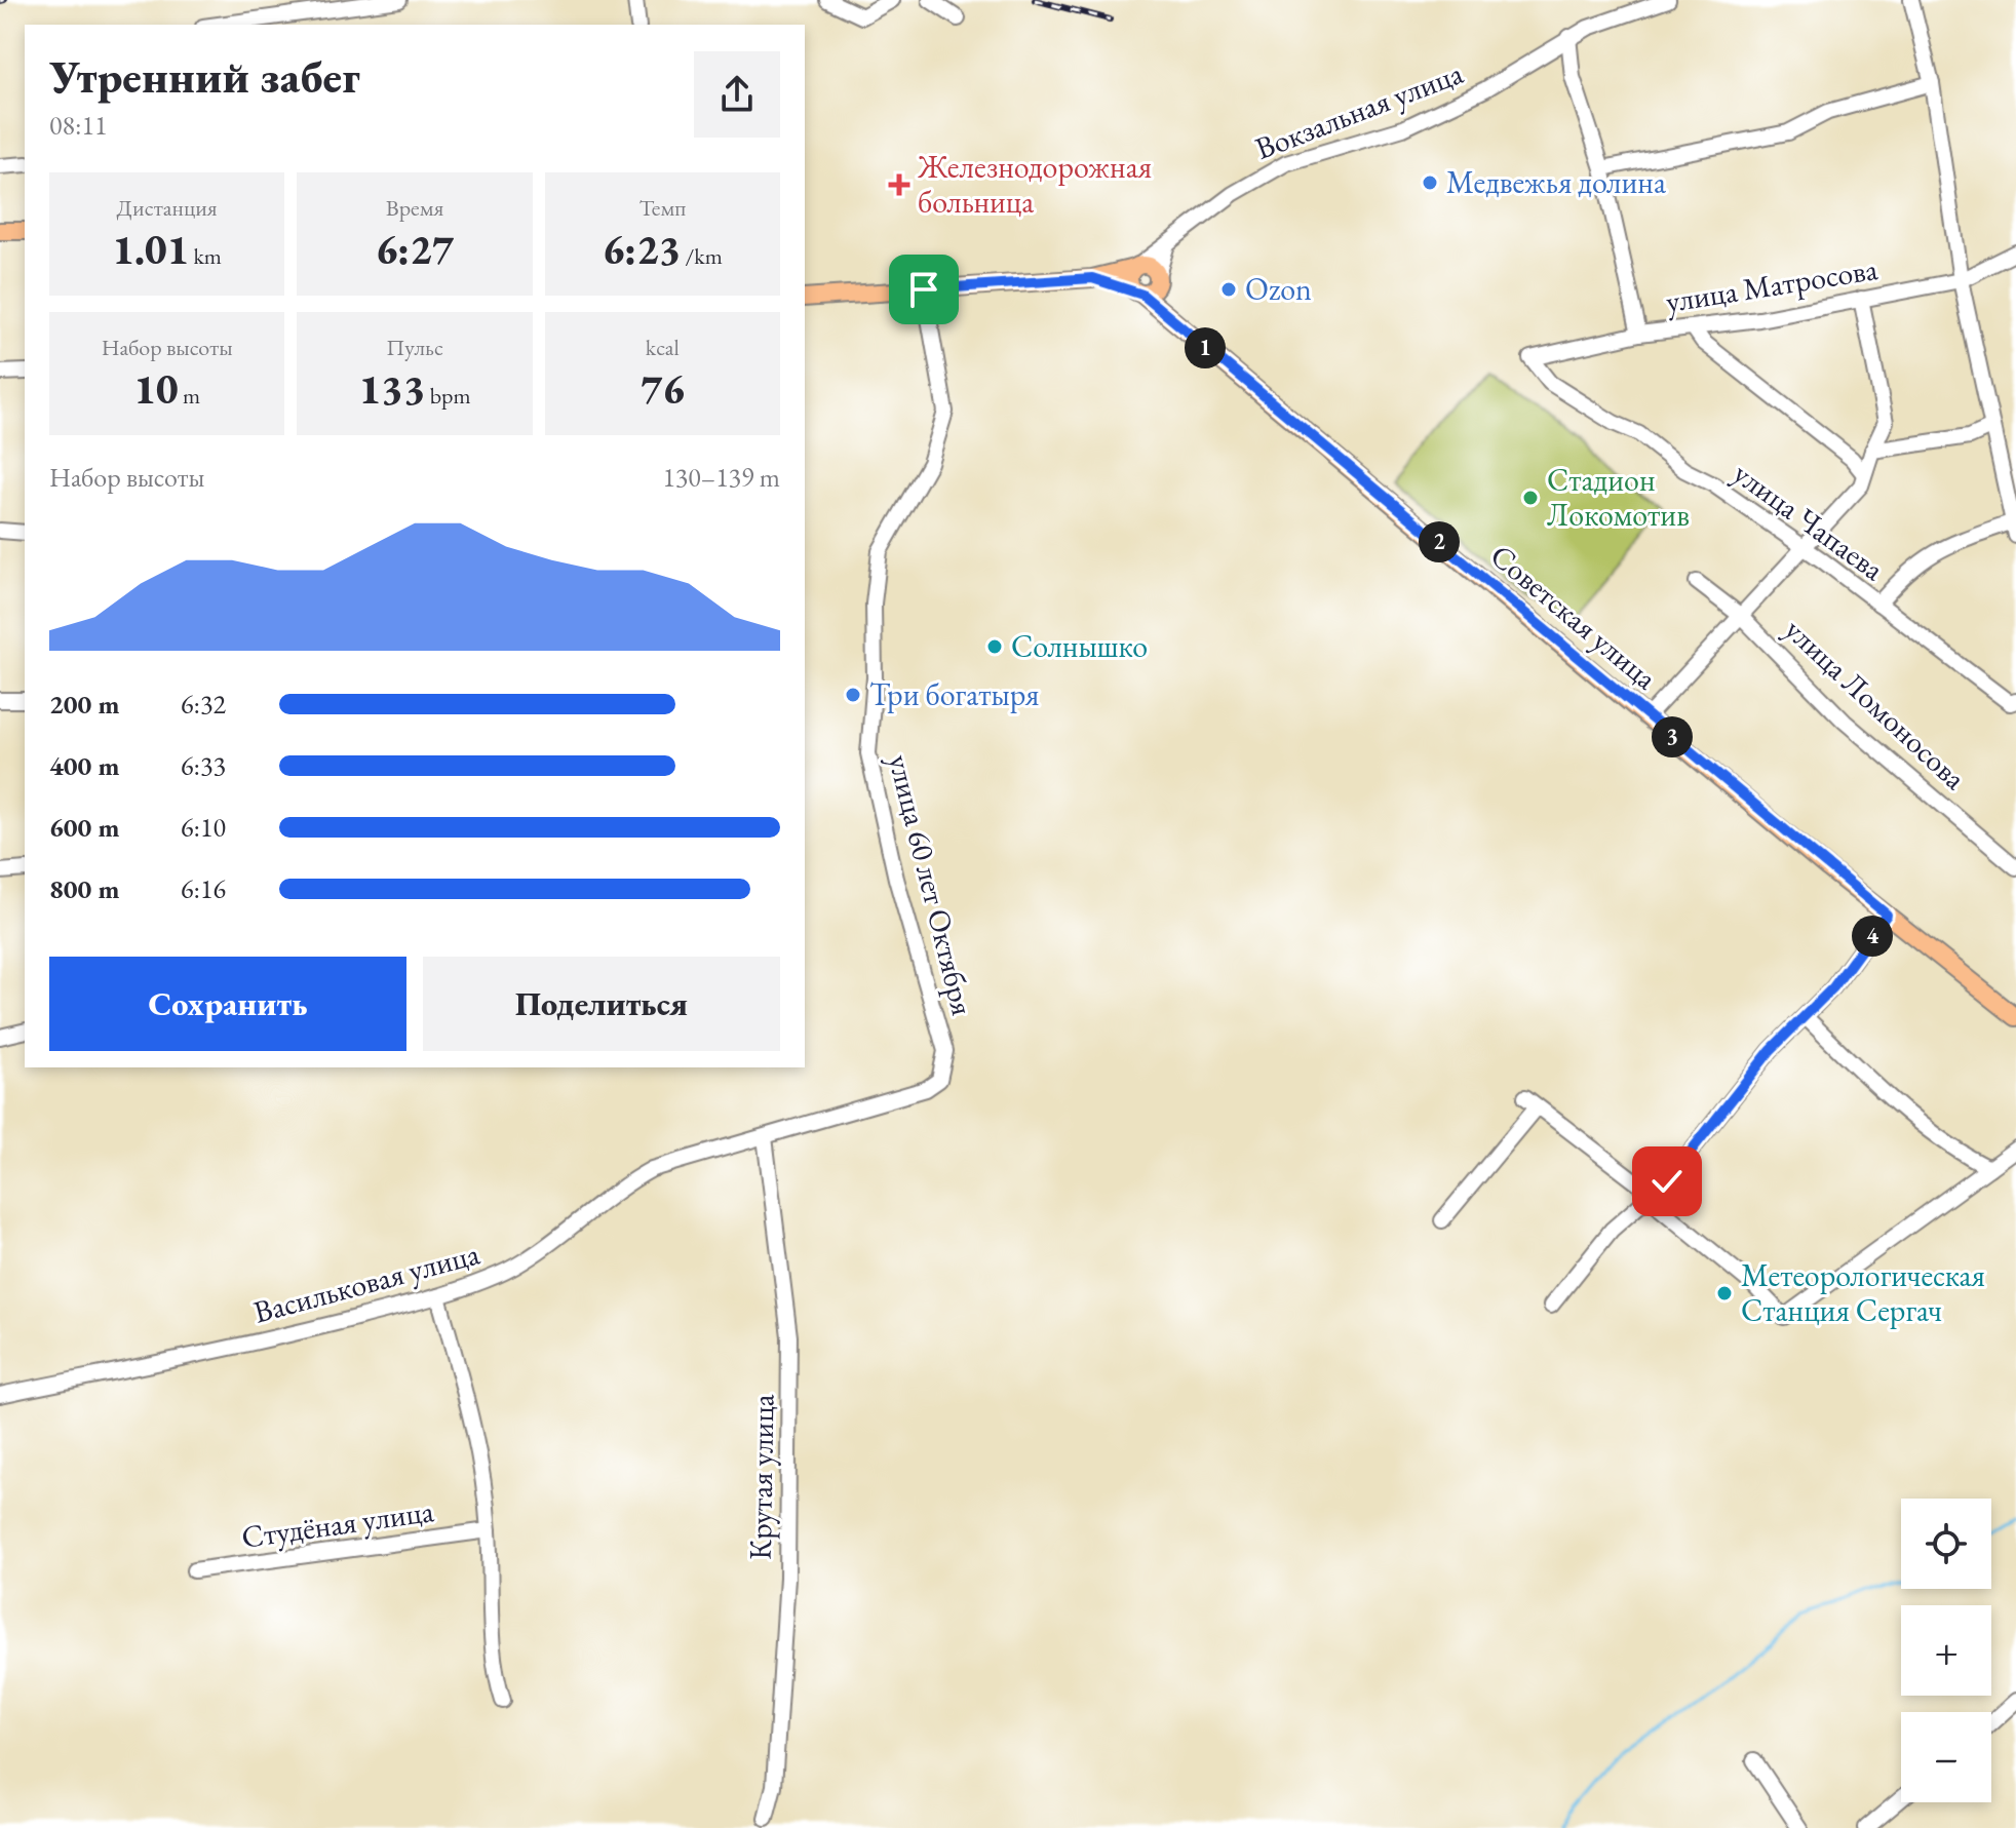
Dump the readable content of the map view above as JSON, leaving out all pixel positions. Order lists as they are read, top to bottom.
{
  "streets": {
    "main road": ["Советская улица"],
    "street": [
      "Вокзальная улица",
      "улица Матросова",
      "улица Чапаева",
      "улица Ломоносова",
      "улица 60 лет Октября",
      "Васильковая улица",
      "Крутая улица",
      "Студёная улица"
    ]
  },
  "crossings": [
    ["улица Матросова", "улица Чапаева"],
    ["улица 60 лет Октября", "Васильковая улица"],
    ["улица 60 лет Октября", "Крутая улица"],
    ["Васильковая улица", "Крутая улица"]
  ],
  "places": {
    "other": [
      "Медвежья долина",
      "Ozon",
      "Стадион Локомотив",
      "Солнышко",
      "Три богатыря",
      "Метеорологическая Станция Сергач"
    ],
    "health": ["Железнодорожная больница"]
  },
  "page": {
    "heading": ["Утренний забег", "08:11"],
    "stats": [
      ["Дистанция", "1.01 km"],
      ["Время", "6:27"],
      ["Темп", "6:23 /km"],
      ["Набор высоты", "10 m"],
      ["Пульс", "133 bpm"],
      ["kcal", "76"]
    ],
    "pins": [
      "1",
      "2",
      "3",
      "4"
    ],
    "chart": ["Набор высоты", "130–139 m"],
    "list": [
      {
        "name": "200 m",
        "note": "6:32"
      },
      {
        "name": "400 m",
        "note": "6:33"
      },
      {
        "name": "600 m",
        "note": "6:10"
      },
      {
        "name": "800 m",
        "note": "6:16"
      }
    ],
    "buttons": ["Сохранить", "Поделиться"],
    "map_buttons": ["+", "−"]
  }
}
